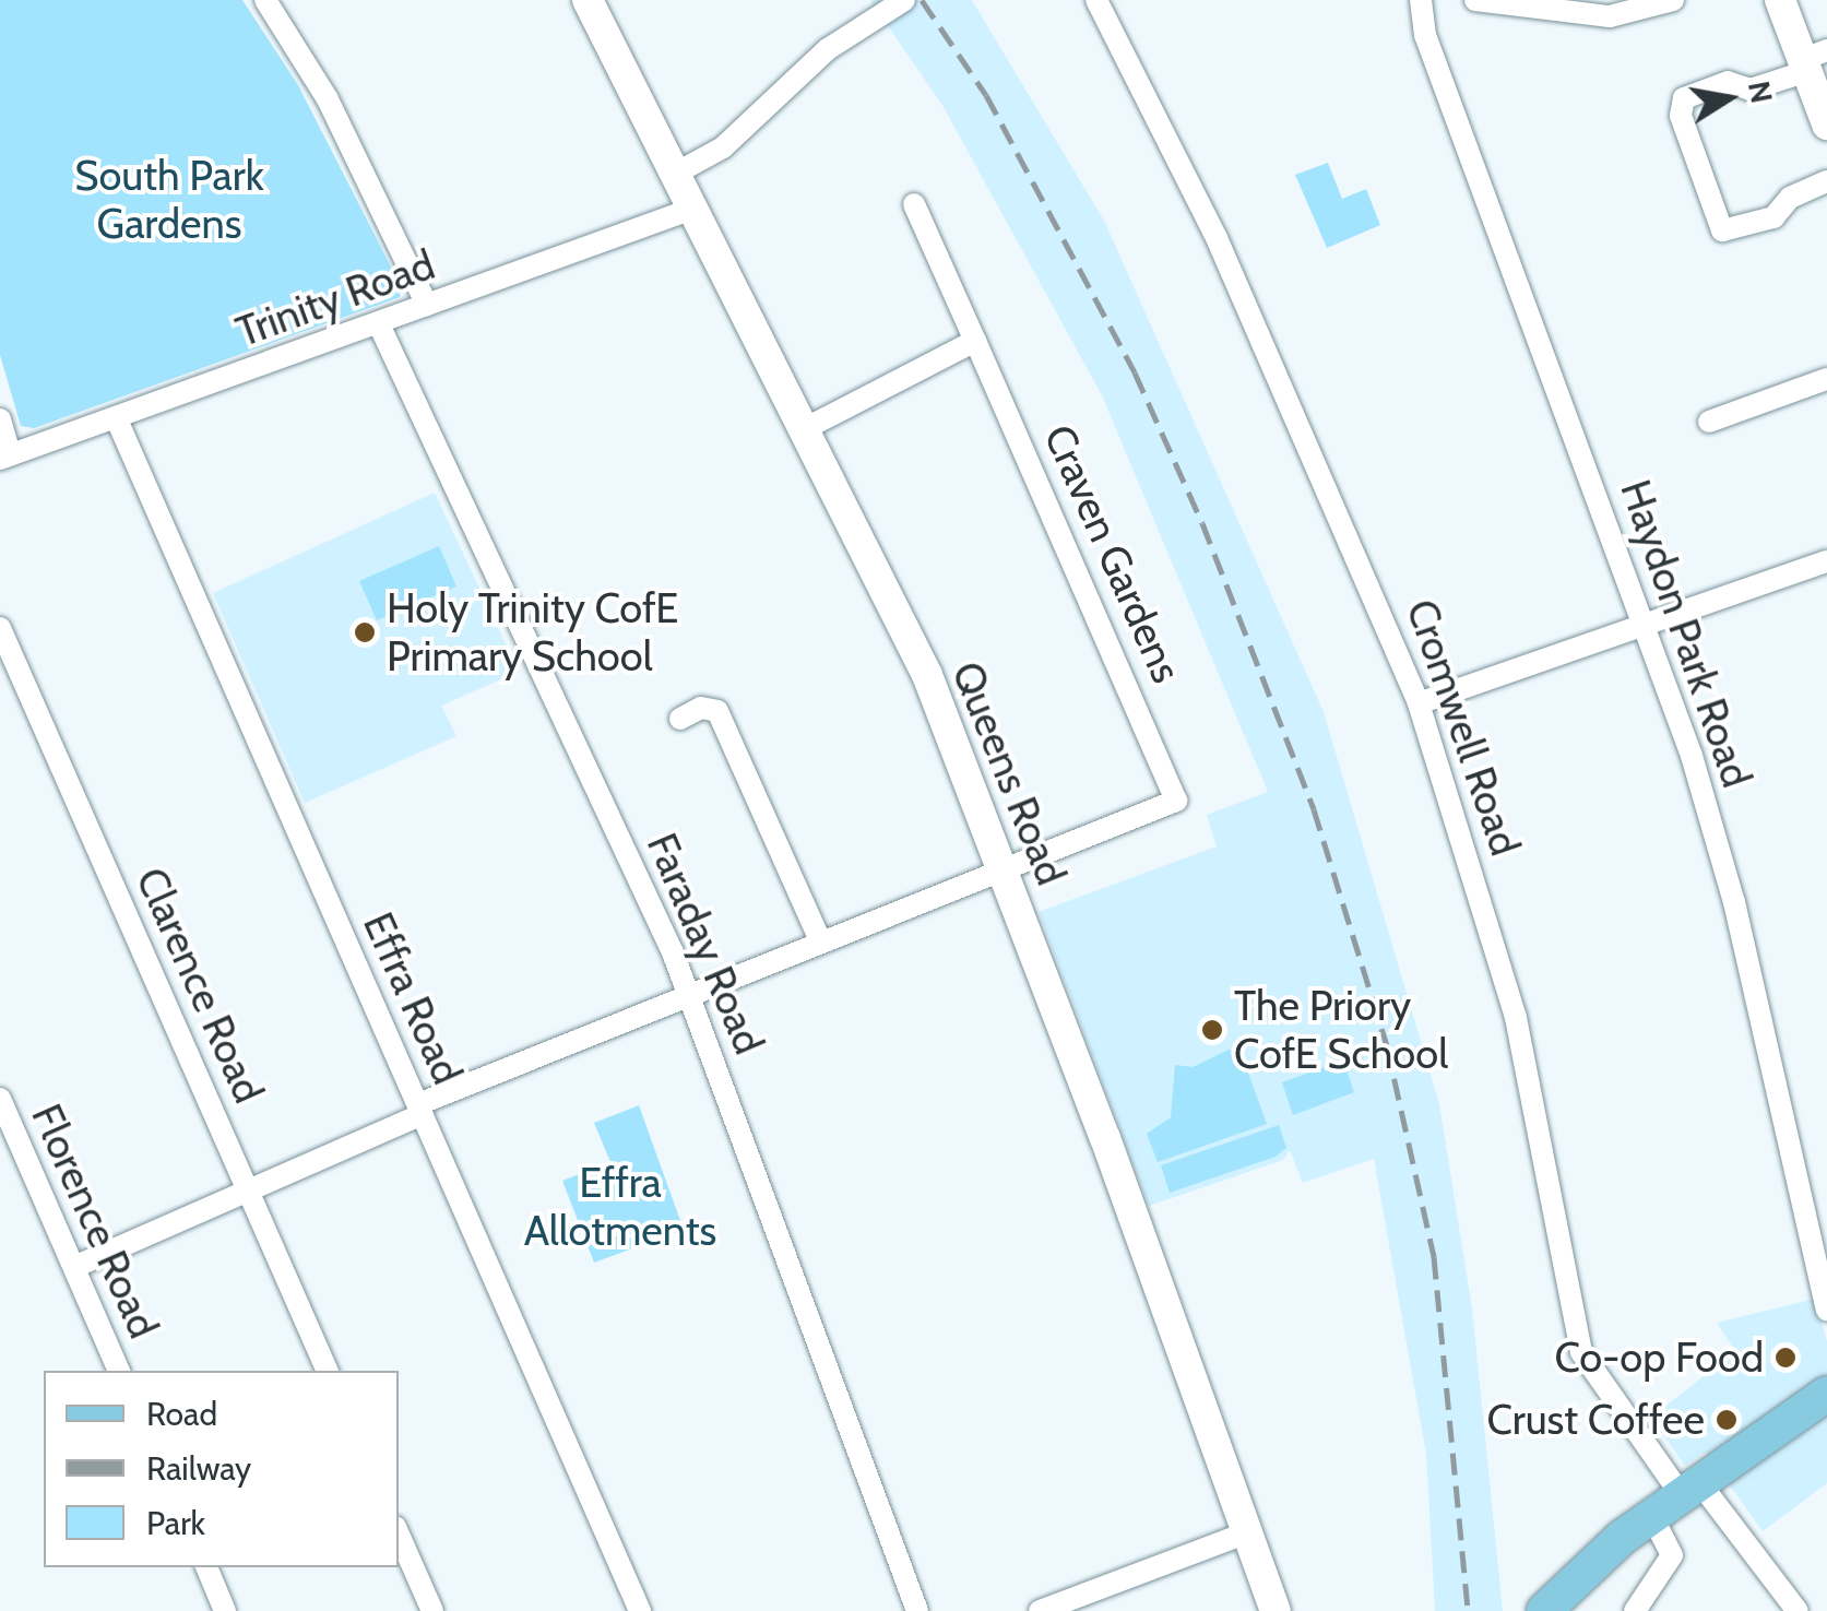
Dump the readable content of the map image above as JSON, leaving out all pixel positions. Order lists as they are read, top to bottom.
{
  "streets": {
    "street": [
      "Trinity Road",
      "Craven Gardens",
      "Haydon Park Road",
      "Cromwell Road",
      "Queens Road",
      "Faraday Road",
      "Clarence Road",
      "Effra Road",
      "Florence Road"
    ]
  },
  "crossings": [
    ["Trinity Road", "Queens Road"],
    ["Trinity Road", "Faraday Road"],
    ["Trinity Road", "Effra Road"],
    ["Craven Gardens", "Queens Road"]
  ],
  "parks": ["South Park Gardens", "Effra Allotments"],
  "places": [
    "Holy Trinity CofE Primary School",
    "The Priory CofE School",
    "Co-op Food",
    "Crust Coffee"
  ],
  "legend": ["Road", "Railway", "Park"],
  "north": "right"
}
